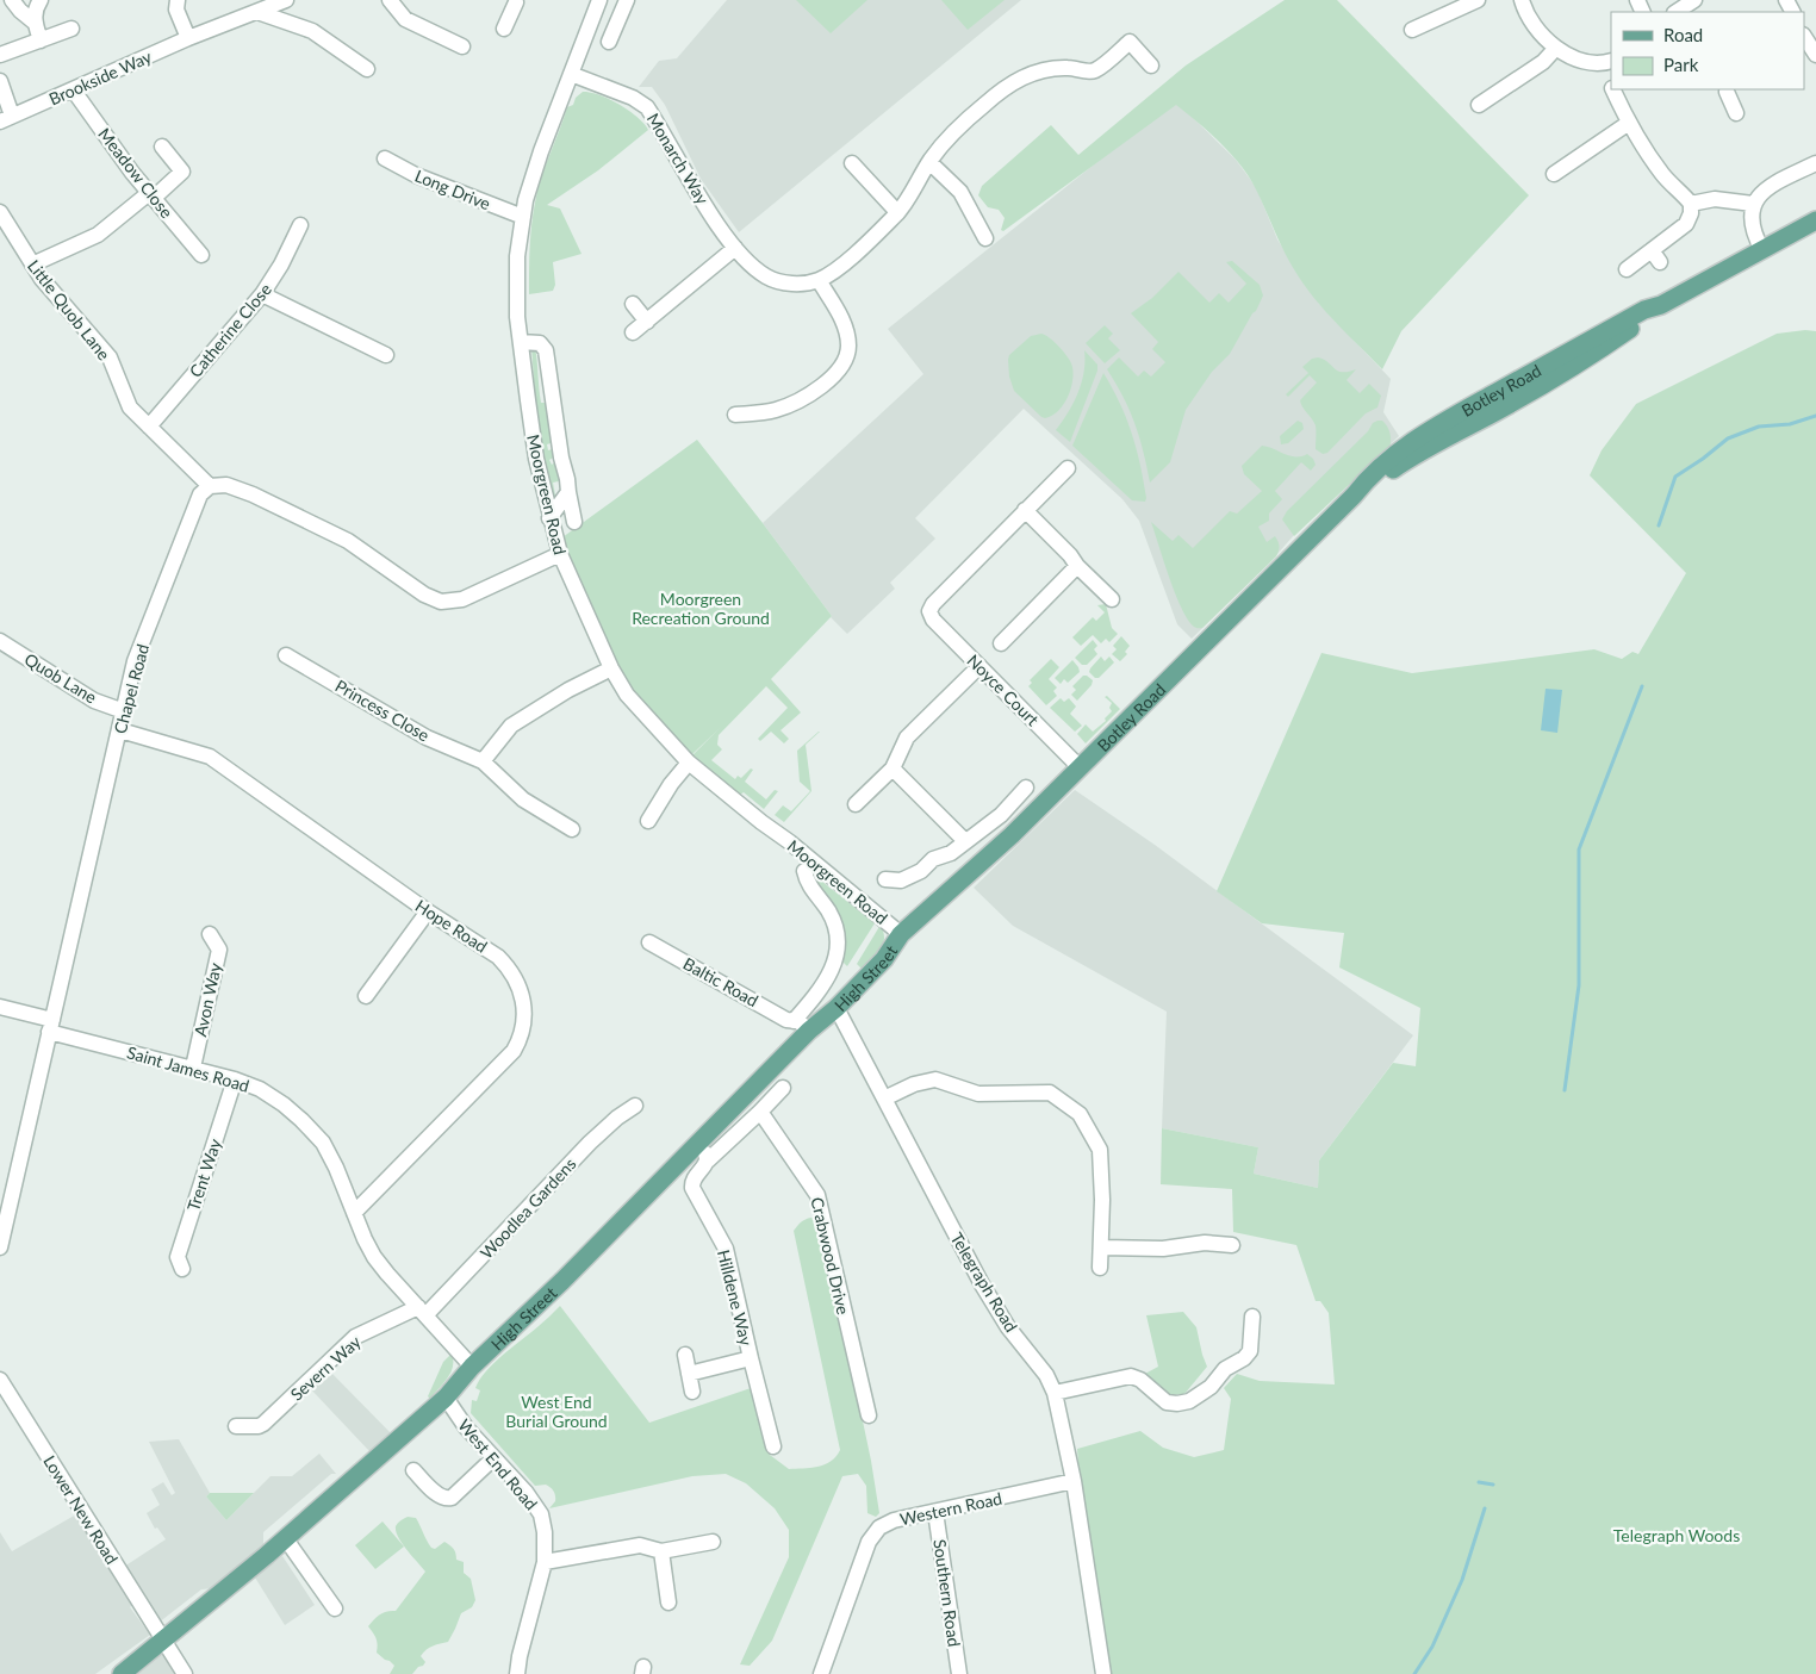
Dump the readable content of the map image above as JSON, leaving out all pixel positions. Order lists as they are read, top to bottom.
{
  "streets": {
    "main road": ["Botley Road", "High Street"],
    "street": [
      "Brookside Way",
      "Monarch Way",
      "Meadow Close",
      "Long Drive",
      "Little Quob Lane",
      "Catherine Close",
      "Moorgreen Road",
      "Quob Lane",
      "Chapel Road",
      "Noyce Court",
      "Princess Close",
      "Hope Road",
      "Baltic Road",
      "Avon Way",
      "Saint James Road",
      "Trent Way",
      "Woodlea Gardens",
      "Crabwood Drive",
      "Telegraph Road",
      "Hilldene Way",
      "Severn Way",
      "West End Road",
      "Western Road",
      "Lower New Road",
      "Southern Road"
    ]
  },
  "crossings": [
    ["Brookside Way", "Meadow Close"],
    ["Monarch Way", "Moorgreen Road"],
    ["Long Drive", "Moorgreen Road"],
    ["Little Quob Lane", "Catherine Close"],
    ["Little Quob Lane", "Chapel Road"],
    ["Botley Road", "Moorgreen Road"],
    ["Botley Road", "Noyce Court"],
    ["Botley Road", "High Street"],
    ["Moorgreen Road", "High Street"],
    ["Quob Lane", "Chapel Road"],
    ["Chapel Road", "Hope Road"],
    ["Chapel Road", "Saint James Road"],
    ["Hope Road", "Saint James Road"],
    ["High Street", "Baltic Road"],
    ["High Street", "Saint James Road"],
    ["High Street", "Telegraph Road"],
    ["High Street", "West End Road"],
    ["High Street", "Lower New Road"],
    ["Avon Way", "Saint James Road"],
    ["Saint James Road", "Trent Way"],
    ["Saint James Road", "Woodlea Gardens"],
    ["Saint James Road", "Severn Way"],
    ["Woodlea Gardens", "Severn Way"],
    ["Telegraph Road", "Western Road"],
    ["Western Road", "Southern Road"]
  ],
  "parks": ["Moorgreen Recreation Ground", "West End Burial Ground", "Telegraph Woods"],
  "legend": ["Road", "Park"]
}
